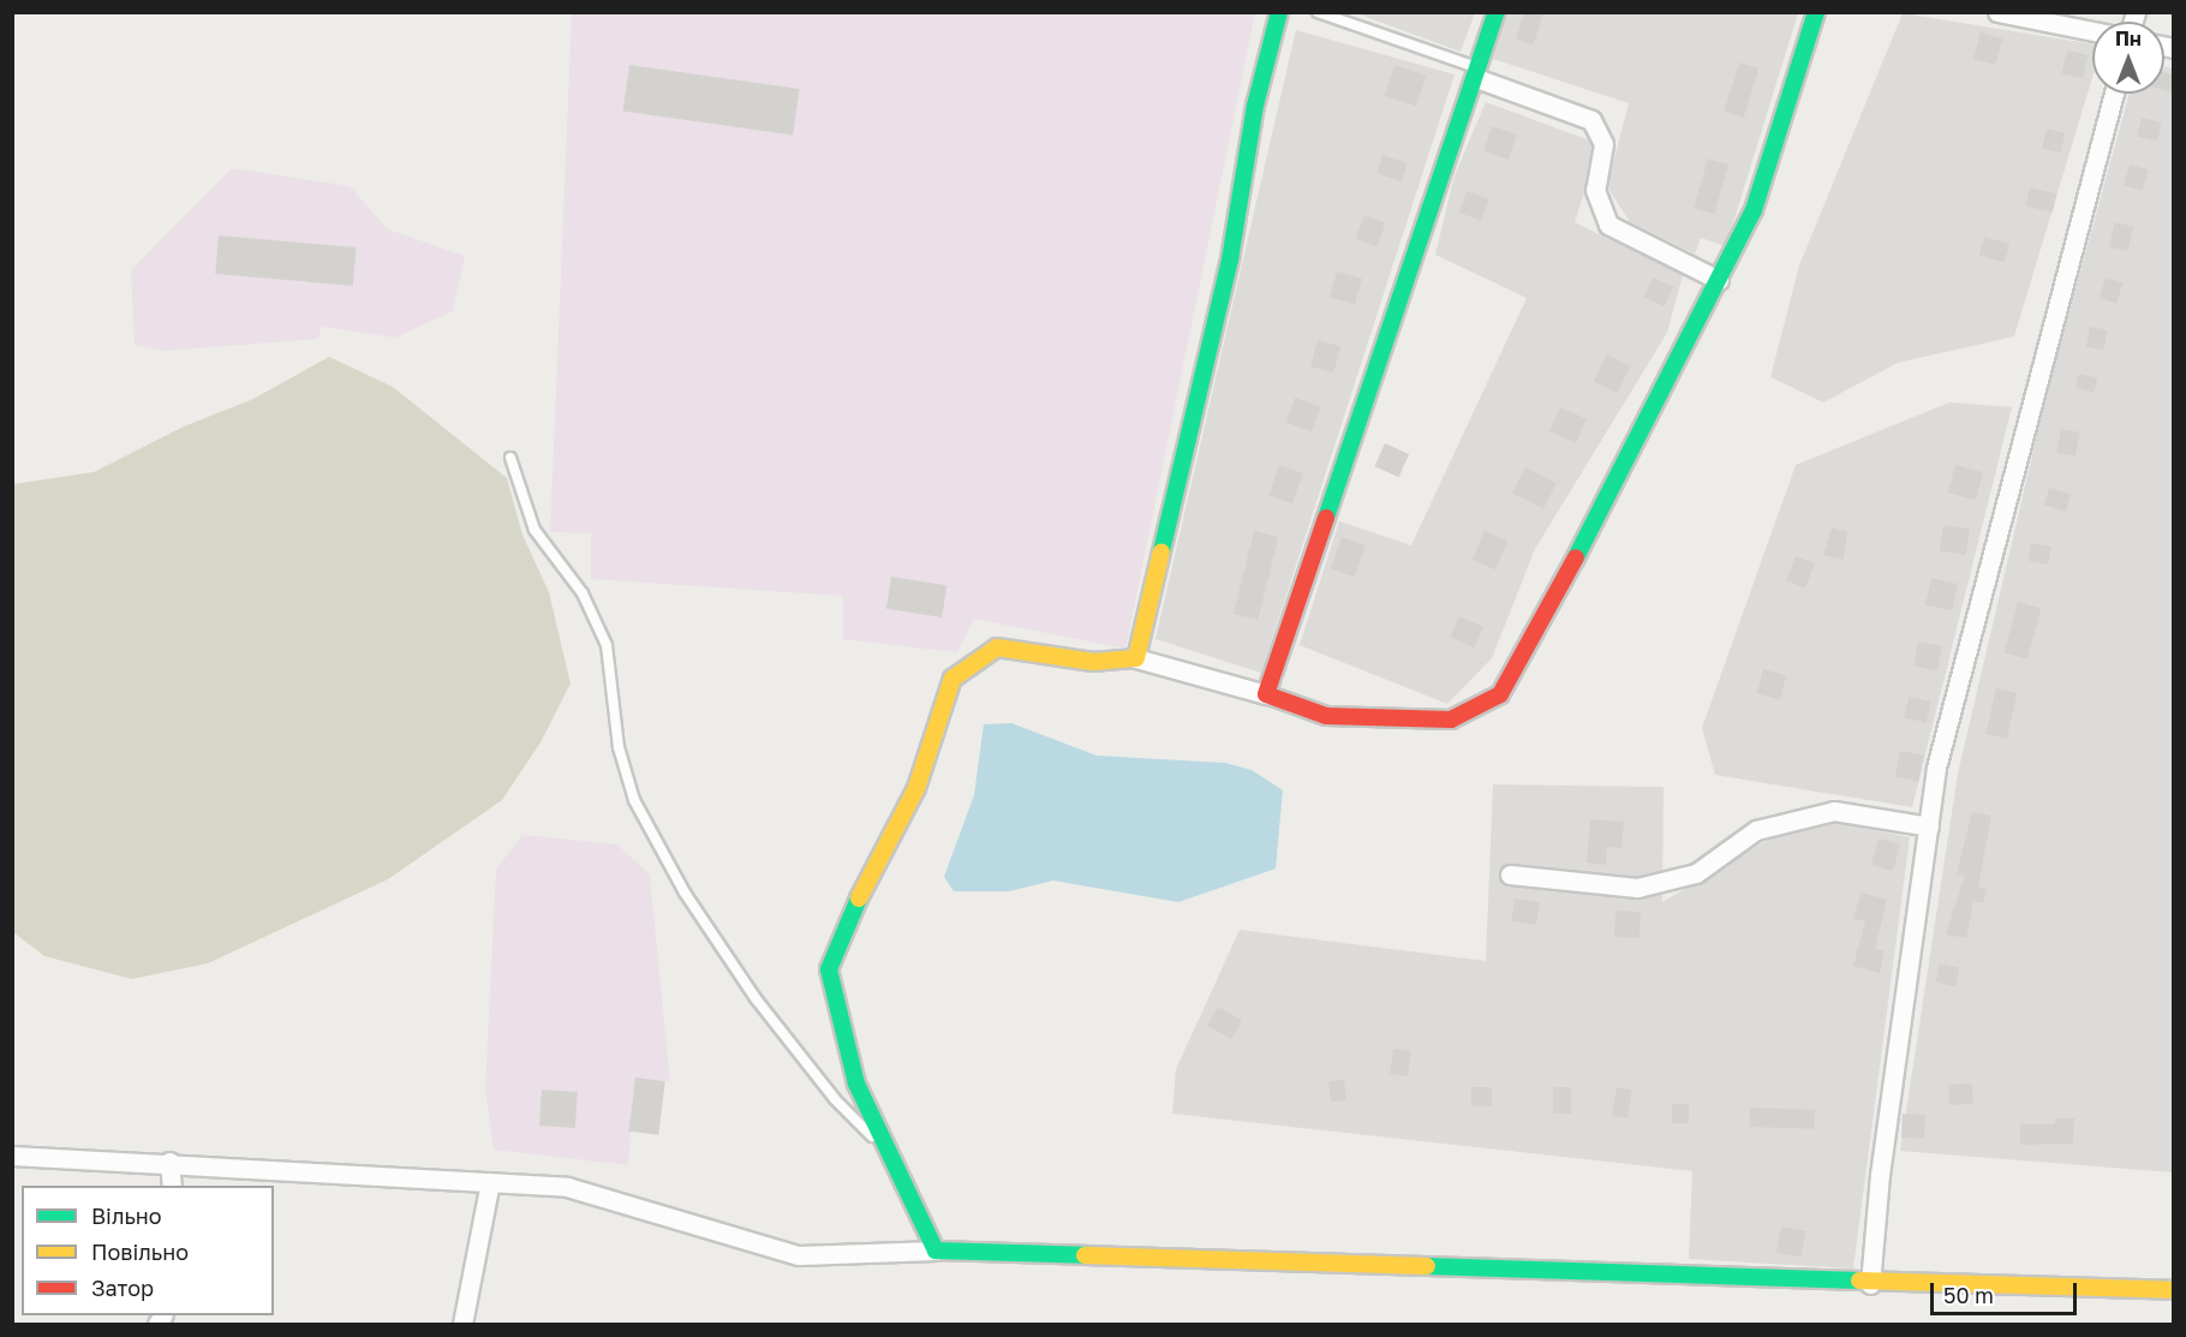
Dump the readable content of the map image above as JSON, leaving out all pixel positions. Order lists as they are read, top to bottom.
{
  "legend": ["Вільно", "Повільно", "Затор"],
  "scale_bar": "50 m",
  "north": "top"
}
